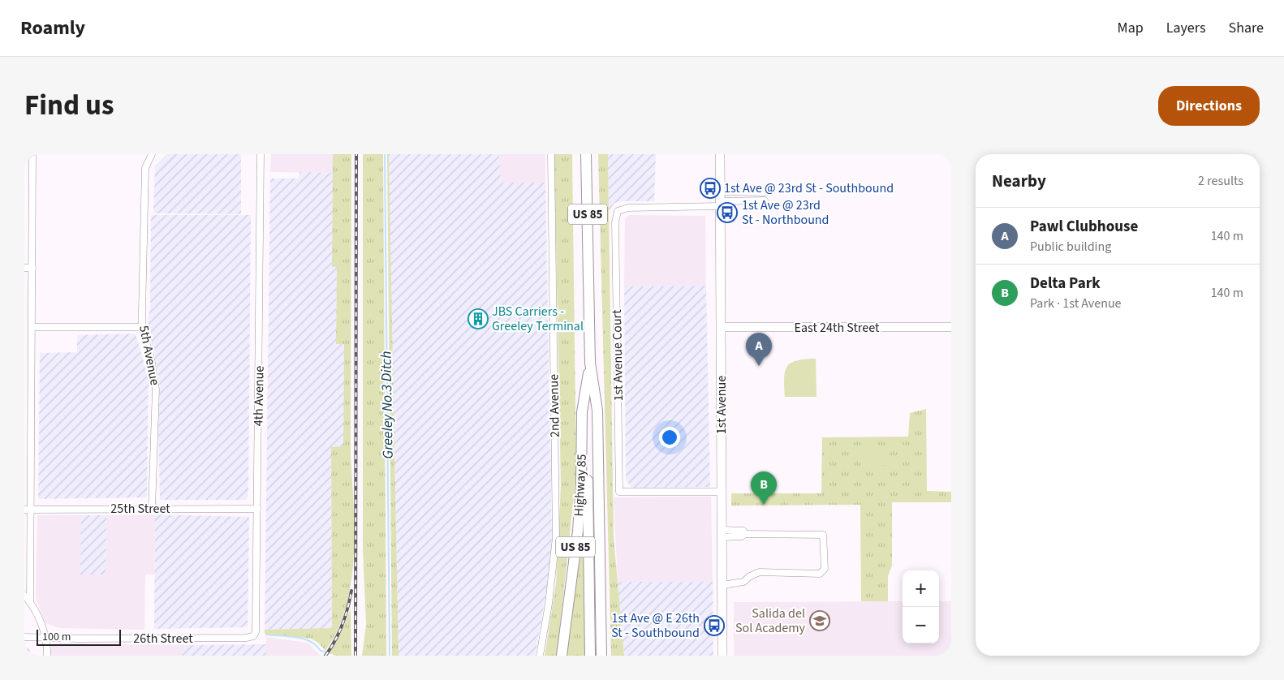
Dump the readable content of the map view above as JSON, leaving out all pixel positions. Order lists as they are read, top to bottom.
{
  "streets": {
    "highway": ["US 85", "Highway 85"],
    "main road": ["1st Avenue"],
    "street": [
      "East 24th Street",
      "5th Avenue",
      "1st Avenue Court",
      "4th Avenue",
      "2nd Avenue",
      "25th Street",
      "26th Street"
    ]
  },
  "crossings": [
    ["East 24th Street", "1st Avenue"],
    ["5th Avenue", "25th Street"],
    ["1st Avenue Court", "1st Avenue"],
    ["4th Avenue", "25th Street"],
    ["4th Avenue", "26th Street"]
  ],
  "water": ["Greeley No.3 Ditch"],
  "places": {
    "bus stop": ["1st Ave @ 23rd St - Southbound", "1st Ave @ 23rd St - Northbound", "1st Ave @ E 26th St - Southbound"],
    "building": ["JBS Carriers - Greeley Terminal"],
    "school or university": ["Salida del Sol Academy"]
  },
  "scale_bar": "100 m",
  "page": {
    "header": "Roamly",
    "nav": ["Map", "Layers", "Share"],
    "title": "Find us",
    "buttons": "Directions",
    "heading": ["Nearby", "2 results"],
    "list": [
      {
        "mark": "A",
        "name": "Pawl Clubhouse",
        "note": "Public building",
        "value": "140 m"
      },
      {
        "mark": "B",
        "name": "Delta Park",
        "note": "Park · 1st Avenue",
        "value": "140 m"
      }
    ],
    "pins": ["A", "B"],
    "map_buttons": ["+", "−"],
    "scale": "100 m"
  }
}
